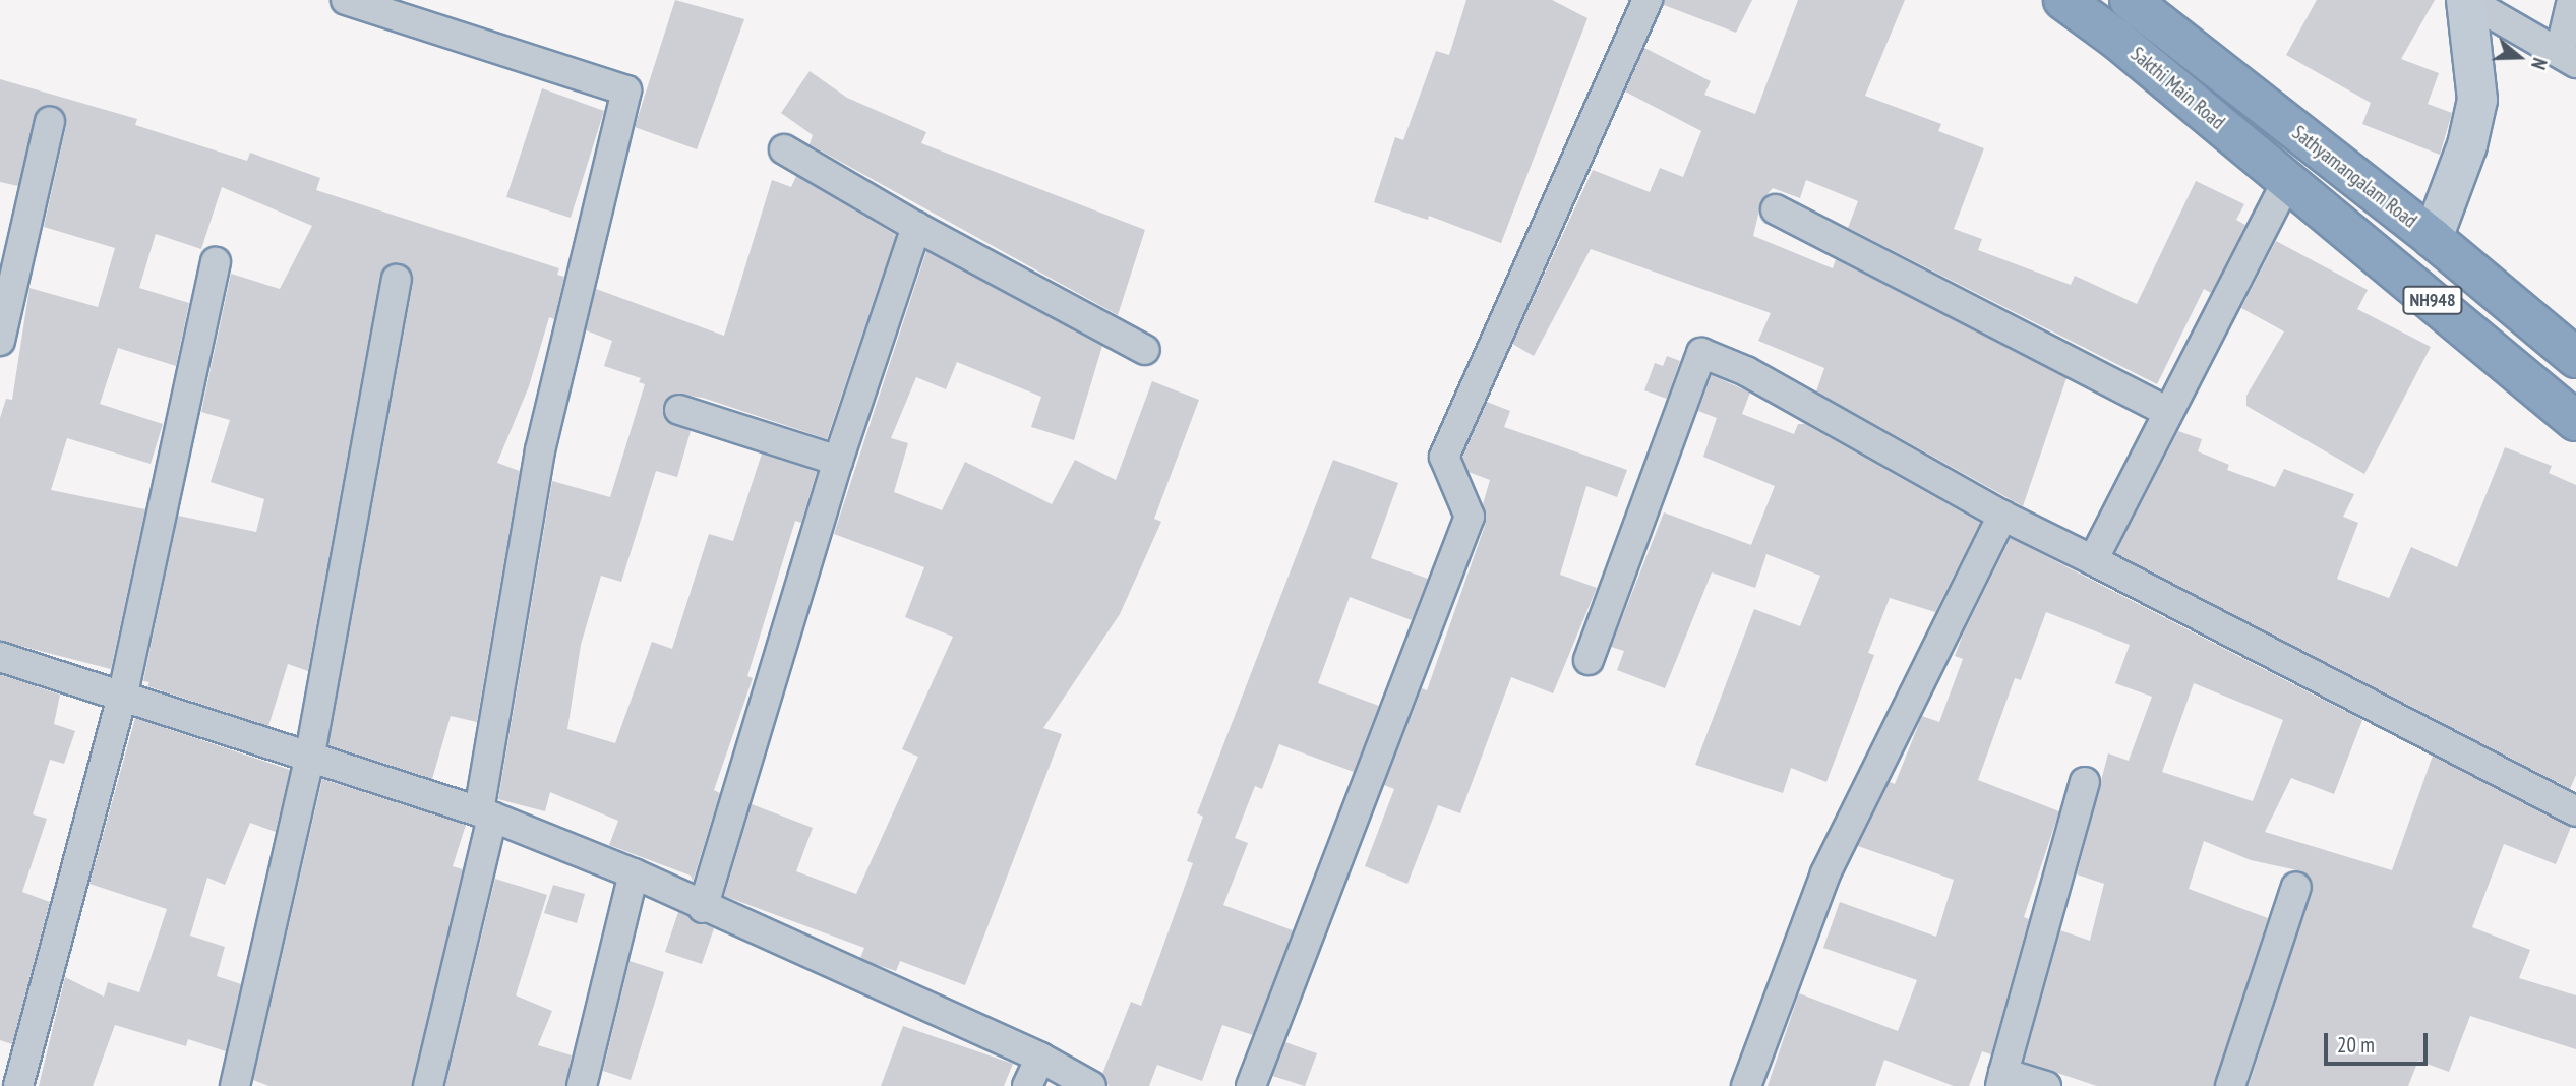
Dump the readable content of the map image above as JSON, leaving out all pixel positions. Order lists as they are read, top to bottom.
{
  "streets": {
    "highway": ["Sakthi Main Road", "Sathyamangalam Road", "NH948"]
  },
  "crossings": [
    ["Sakthi Main Road", "NH948"]
  ],
  "scale_bar": "20 m",
  "north": "right"
}
